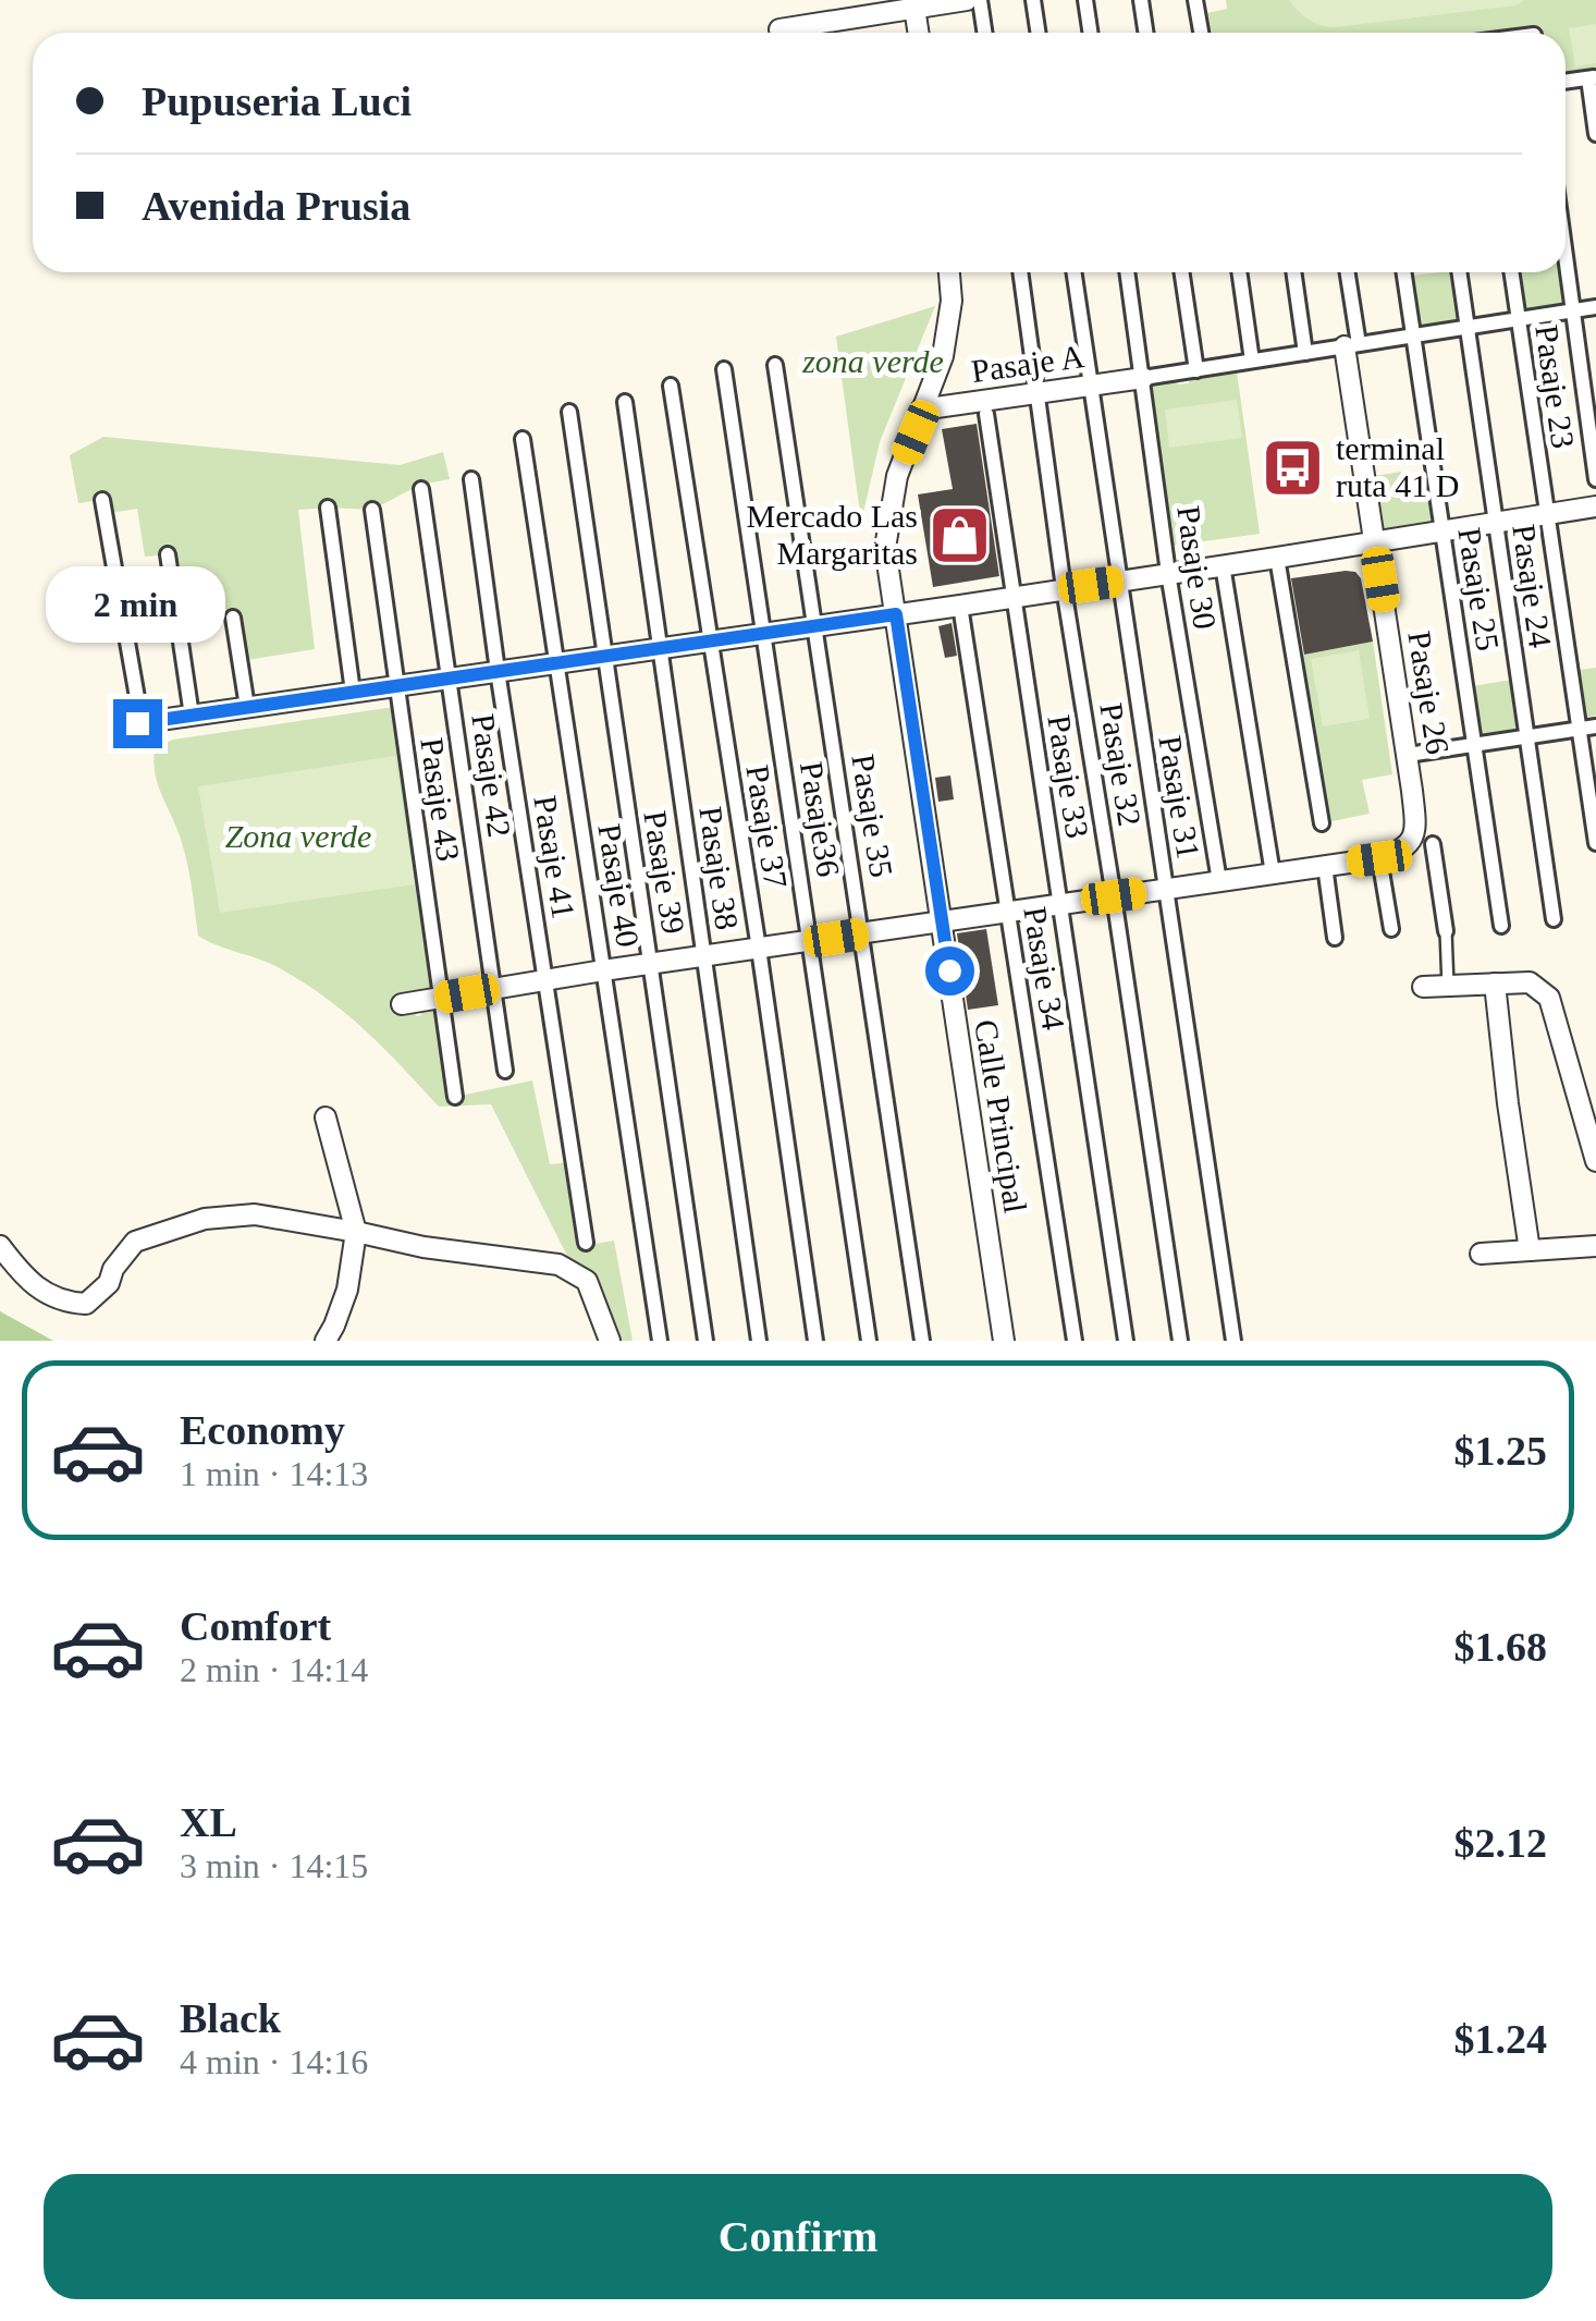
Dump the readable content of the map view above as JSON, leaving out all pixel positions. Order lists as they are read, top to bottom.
{
  "streets": {
    "street": [
      "Pasaje A",
      "Pasaje 23",
      "Pasaje 30",
      "Pasaje 24",
      "Pasaje 25",
      "Pasaje 26",
      "Pasaje 32",
      "Pasaje 42",
      "Pasaje 33",
      "Pasaje 31",
      "Pasaje 43",
      "Pasaje 35",
      "Pasaje36",
      "Pasaje 37",
      "Pasaje 41",
      "Pasaje 38",
      "Pasaje 39",
      "Pasaje 40",
      "Pasaje 34",
      "Calle Principal"
    ]
  },
  "crossings": [
    ["Pasaje A", "Pasaje 30"],
    ["Pasaje A", "Pasaje 32"],
    ["Pasaje A", "Pasaje 31"],
    ["Pasaje A", "Calle Principal"]
  ],
  "parks": ["zona verde", "Zona verde"],
  "places": {
    "bus stop": ["terminal ruta 41 D"],
    "shop": ["Mercado Las Margaritas"]
  },
  "page": {
    "banner": ["Pupuseria Luci", "Avenida Prusia"],
    "bubble": "2 min",
    "list": [
      {
        "name": "Economy",
        "note": "1 min · 14:13",
        "value": "$1.25"
      },
      {
        "name": "Comfort",
        "note": "2 min · 14:14",
        "value": "$1.68"
      },
      {
        "name": "XL",
        "note": "3 min · 14:15",
        "value": "$2.12"
      },
      {
        "name": "Black",
        "note": "4 min · 14:16",
        "value": "$1.24"
      }
    ],
    "buttons": "Confirm"
  }
}
